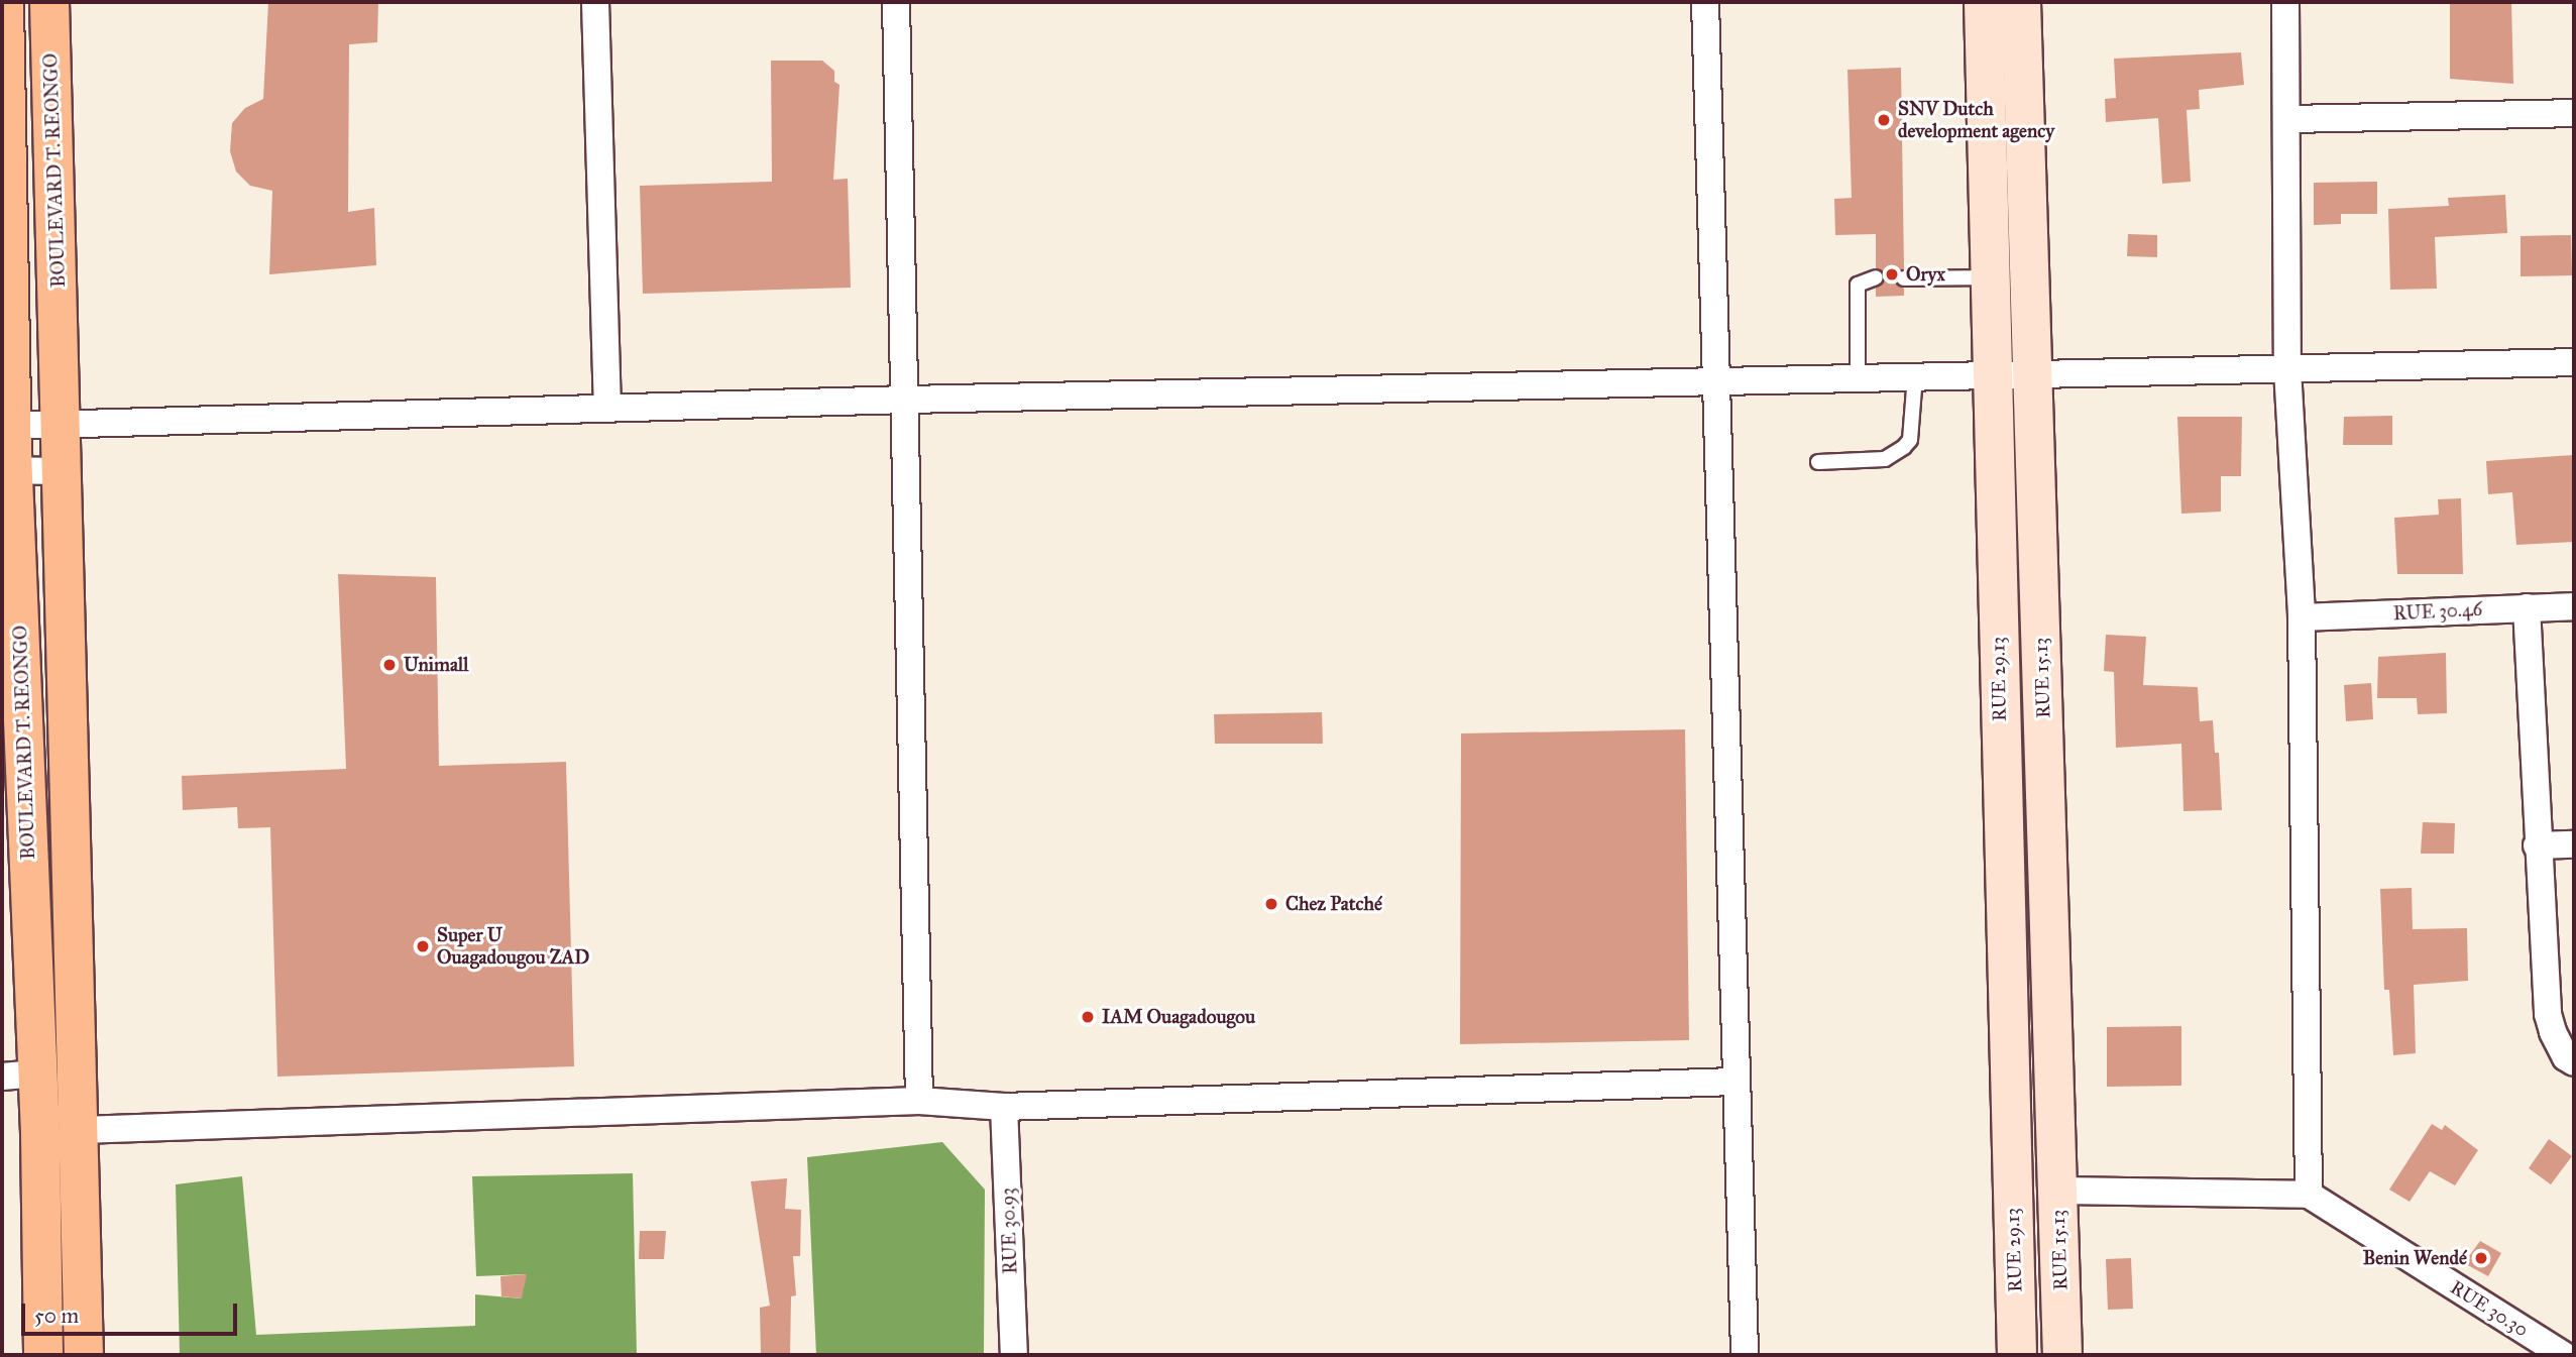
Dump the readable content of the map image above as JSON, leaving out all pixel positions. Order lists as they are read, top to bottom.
{
  "streets": {
    "main road": ["BOULEVARD T. REONGO", "RUE 15.13", "RUE 29.13"],
    "street": ["RUE 30.46", "RUE 30.93", "RUE 30.30"]
  },
  "places": [
    "SNV Dutch development agency",
    "Oryx",
    "Unimall",
    "Chez Patché",
    "Super U Ouagadougou ZAD",
    "IAM Ouagadougou",
    "Benin Wendé"
  ],
  "scale_bar": "50 m"
}
